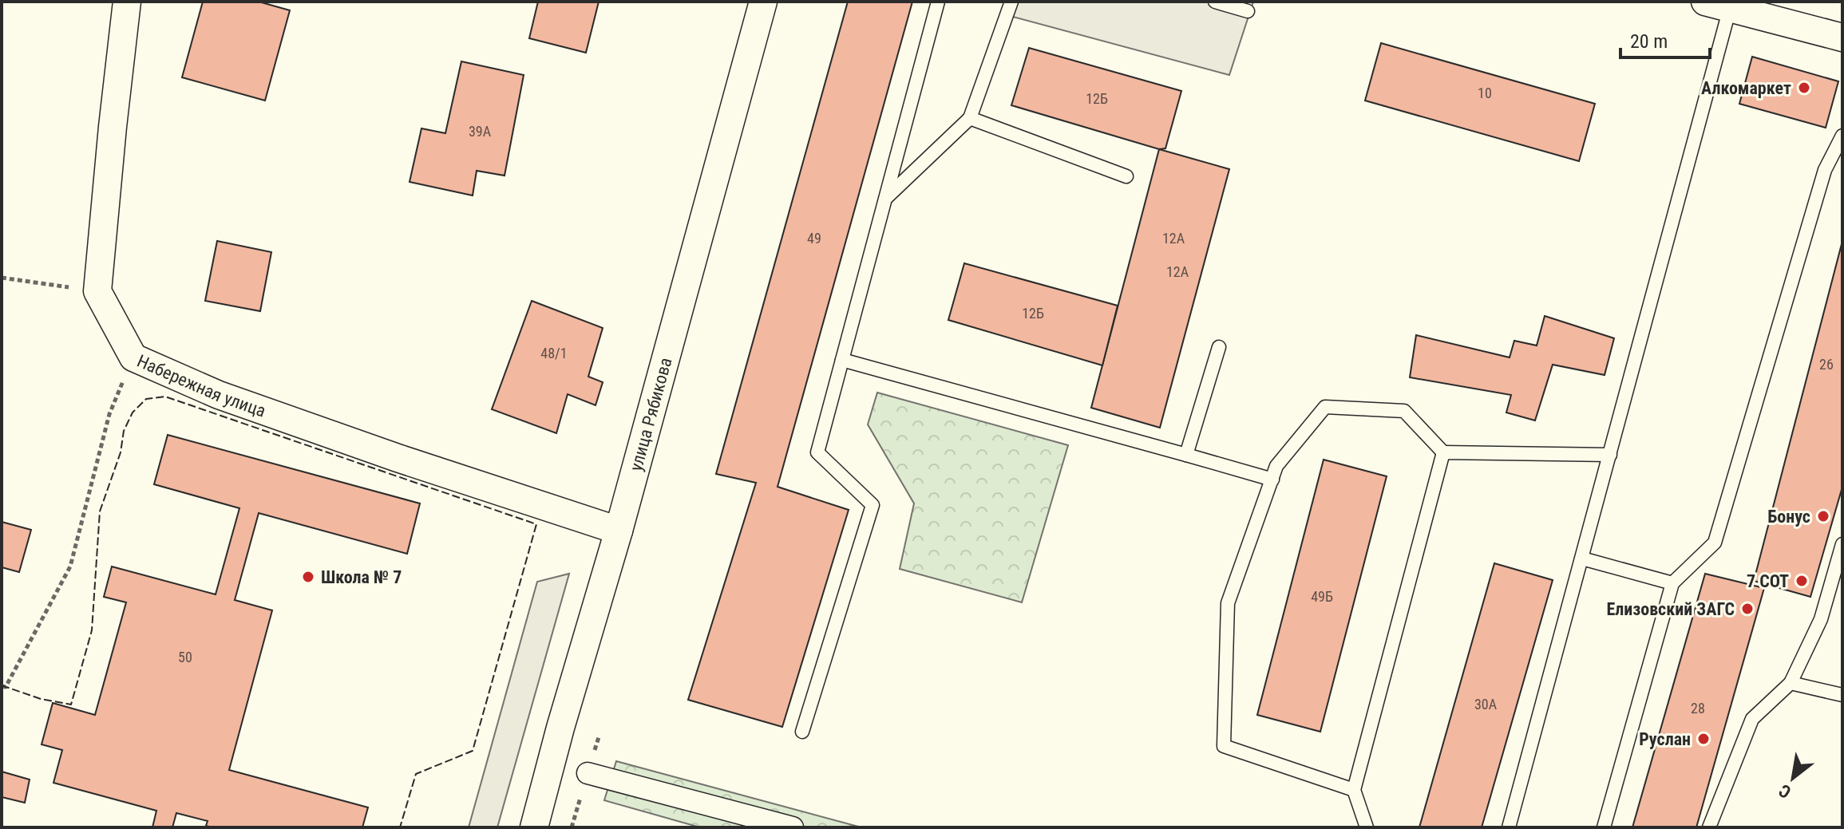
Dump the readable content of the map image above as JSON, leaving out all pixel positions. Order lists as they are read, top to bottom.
{
  "streets": {
    "street": ["Набережная улица", "улица Рябикова"]
  },
  "crossings": [
    ["Набережная улица", "улица Рябикова"]
  ],
  "places": [
    "Алкомаркет",
    "Бонус",
    "Школа № 7",
    "7 СОТ",
    "Елизовский ЗАГС",
    "Руслан"
  ],
  "house_numbers": [
    "10",
    "12Б",
    "39А",
    "49",
    "12А",
    "12А",
    "12Б",
    "48/1",
    "26",
    "49Б",
    "50",
    "30А",
    "28"
  ],
  "scale_bar": "20 m",
  "north": "bottom left"
}
